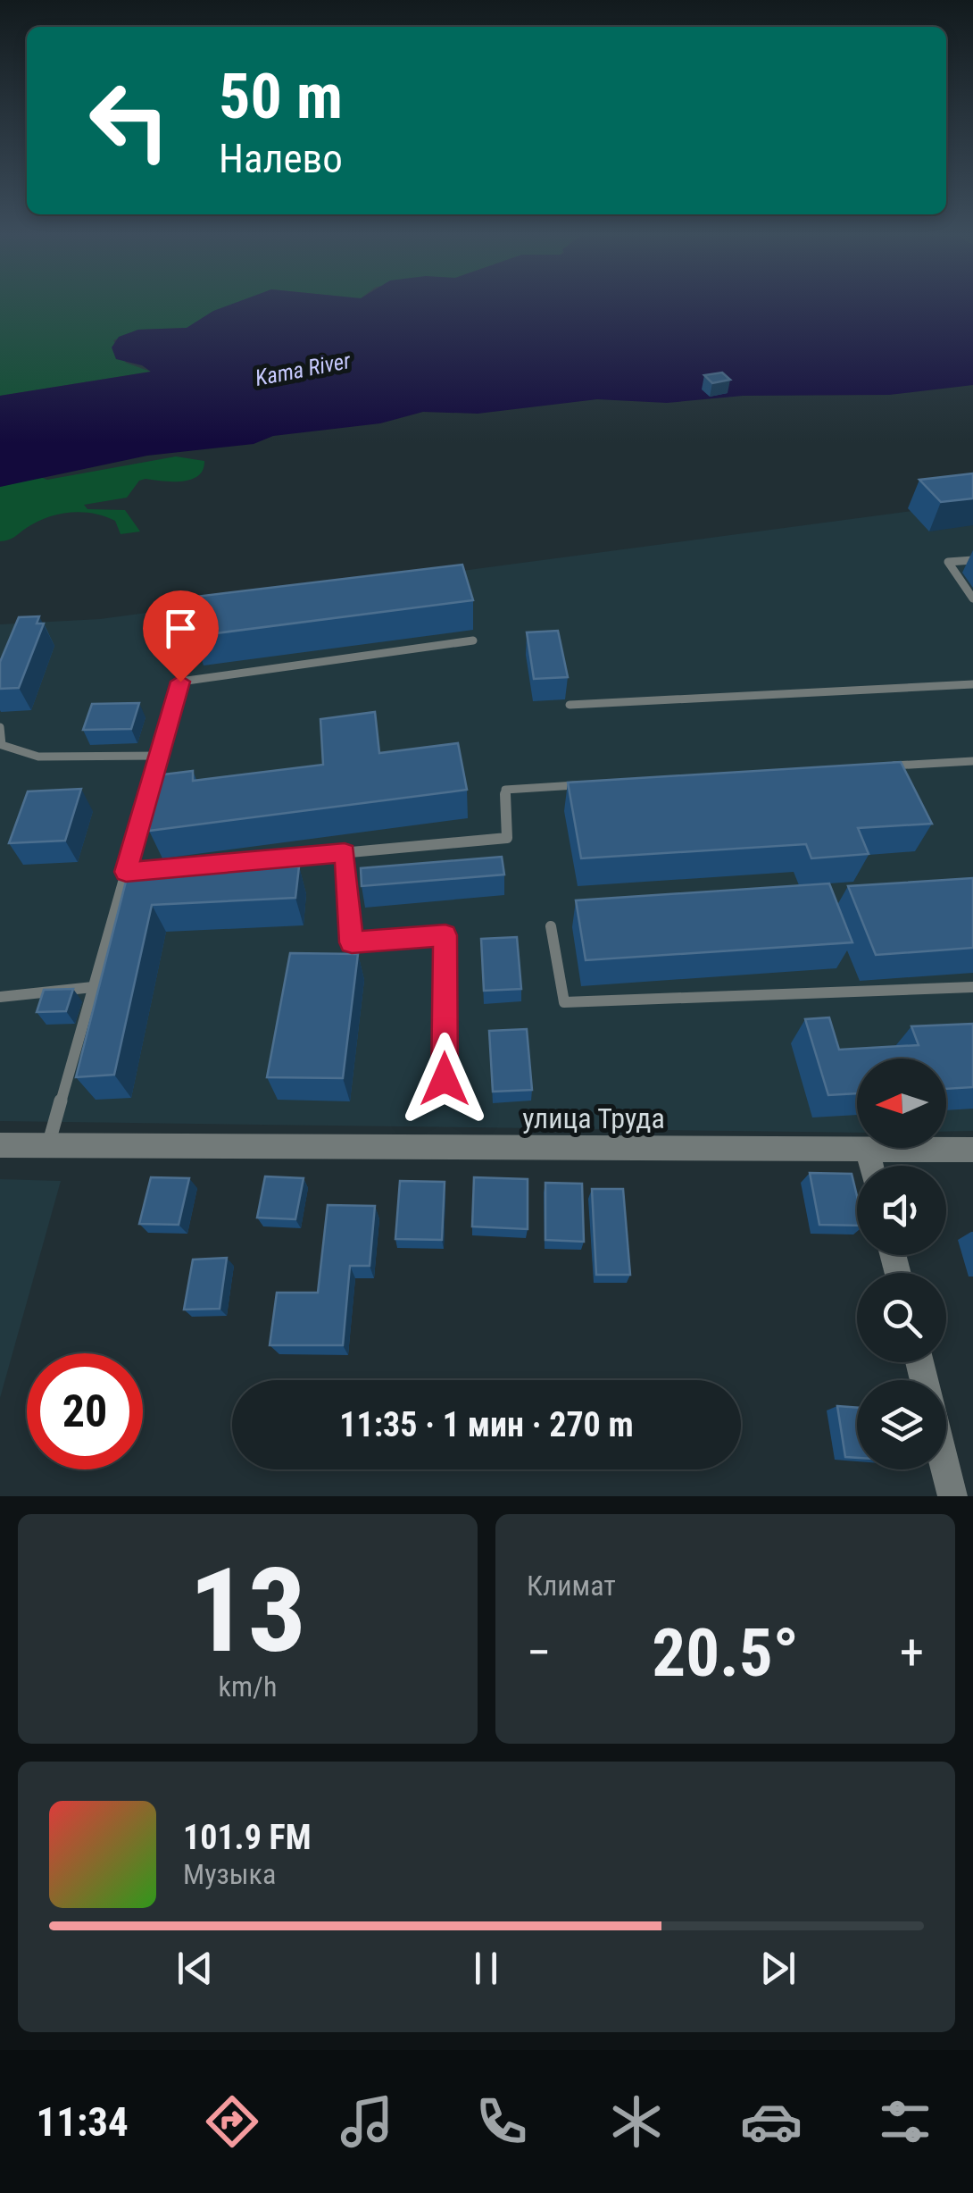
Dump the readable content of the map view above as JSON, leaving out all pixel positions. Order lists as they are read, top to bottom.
{
  "streets": {
    "street": ["улица Труда"]
  },
  "water": ["Kama River"],
  "north": "left",
  "page": {
    "turn": ["50 m", "Налево"],
    "limit": "20",
    "trip": "11:35 · 1 мин · 270 m",
    "tile": [
      ["13", "km/h"],
      "Климат"
    ],
    "heat": ["−", "20.5°", "+"],
    "song": ["101.9 FM", "Музыка"],
    "tabs": "11:34"
  }
}
